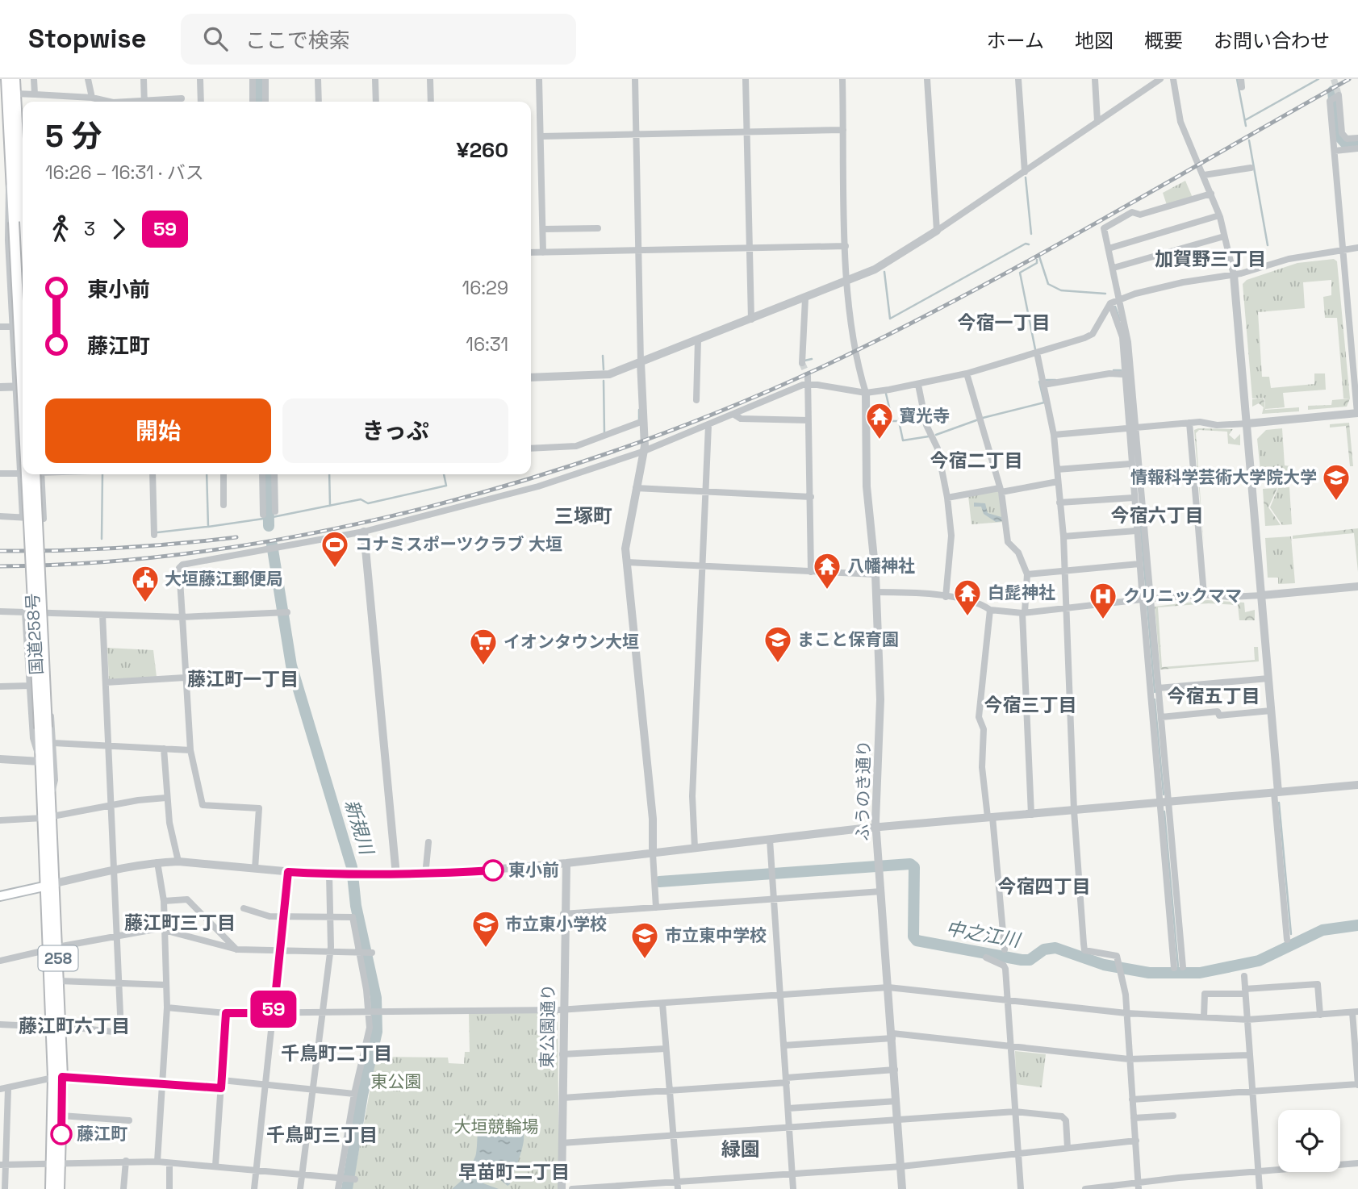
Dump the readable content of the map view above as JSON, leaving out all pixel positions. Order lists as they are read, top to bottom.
{
  "streets": {
    "highway": ["国道258号", "258"],
    "street": ["ふうのき通り", "東公園通り"]
  },
  "districts": [
    "加賀野三丁目",
    "今宿一丁目",
    "今宿二丁目",
    "今宿六丁目",
    "三塚町",
    "藤江町一丁目",
    "今宿五丁目",
    "今宿三丁目",
    "今宿四丁目",
    "藤江町三丁目",
    "藤江町六丁目",
    "千鳥町二丁目",
    "千鳥町三丁目",
    "緑園",
    "早苗町二丁目"
  ],
  "water": ["新規川", "中之江川"],
  "parks": ["東公園", "大垣競輪場"],
  "places": {
    "temple": ["寶光寺", "八幡神社", "白髭神社"],
    "school or university": [
      "情報科学芸術大学院大学",
      "まこと保育園",
      "市立東小学校",
      "市立東中学校"
    ],
    "sports": ["コナミスポーツクラブ 大垣"],
    "public building": ["大垣藤江郵便局"],
    "hospital": ["クリニックママ"],
    "supermarket": ["イオンタウン大垣"],
    "other": ["東小前", "藤江町"]
  },
  "lines": ["bus line 59"],
  "page": {
    "header": "Stopwise",
    "search": "ここで検索",
    "nav": [
      "ホーム",
      "地図",
      "概要",
      "お問い合わせ"
    ],
    "on_map": "59",
    "heading": ["5 分", "16:26 – 16:31 · バス", "¥260"],
    "legs": ["3", "59"],
    "list": [
      {
        "name": "東小前",
        "value": "16:29"
      },
      {
        "name": "藤江町",
        "value": "16:31"
      }
    ],
    "buttons": ["開始", "きっぷ"]
  }
}
